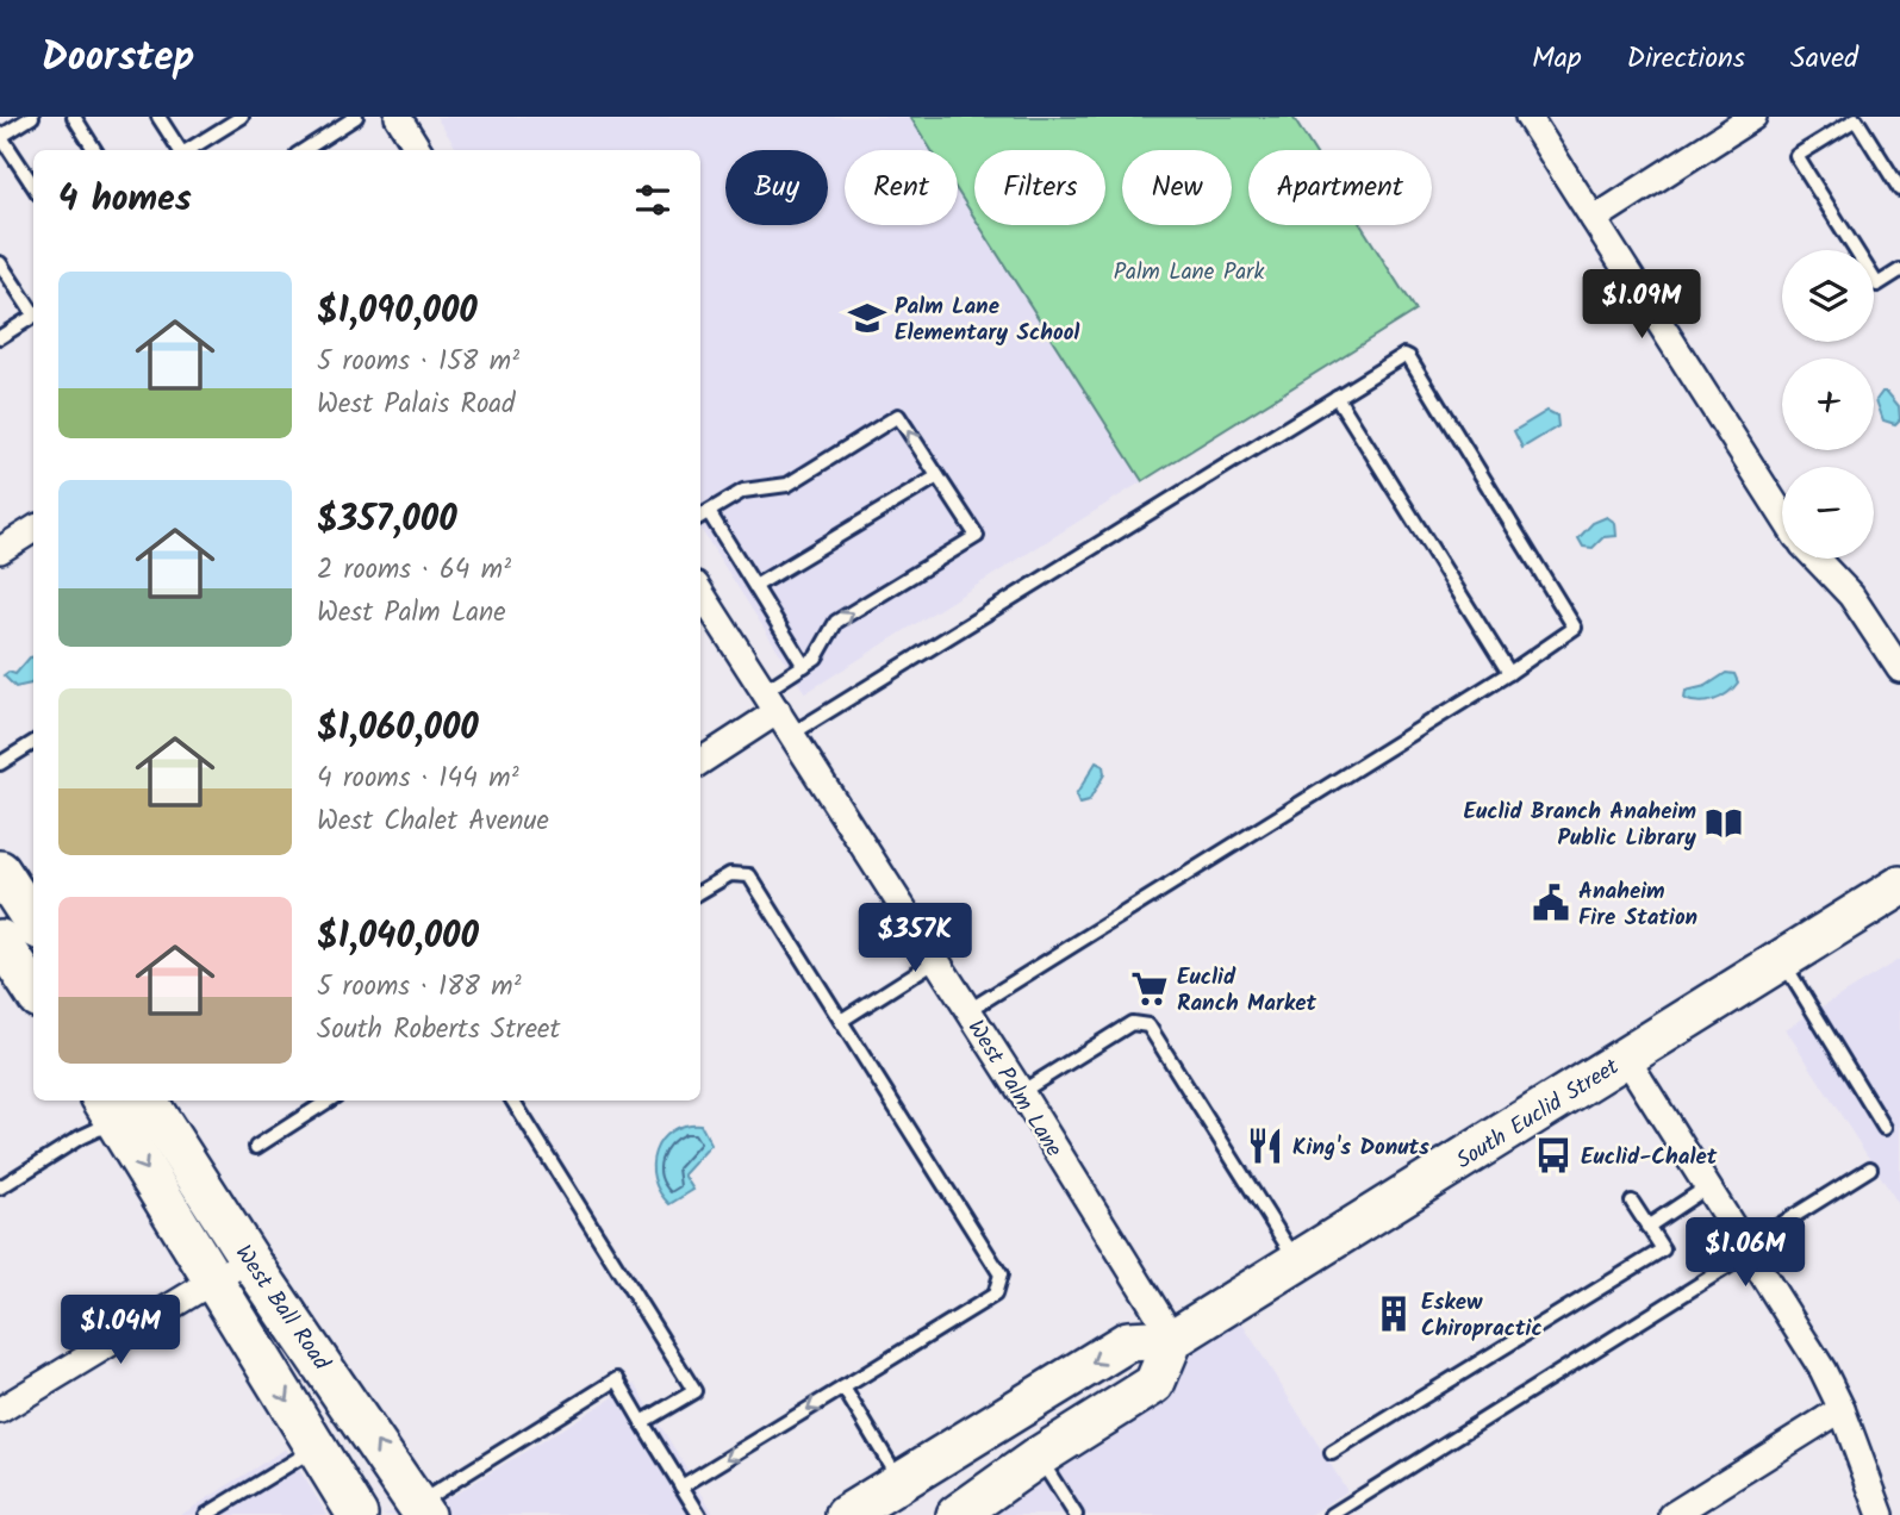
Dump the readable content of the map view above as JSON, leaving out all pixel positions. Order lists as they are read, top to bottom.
{
  "streets": {
    "main road": ["South Euclid Street", "West Ball Road"],
    "street": ["West Palm Lane"]
  },
  "crossings": [
    ["West Palm Lane", "South Euclid Street"]
  ],
  "parks": ["Palm Lane Park"],
  "places": {
    "school or university": ["Palm Lane Elementary School"],
    "library": ["Euclid Branch Anaheim Public Library"],
    "public building": ["Anaheim Fire Station"],
    "supermarket": ["Euclid Ranch Market"],
    "restaurant": ["King's Donuts"],
    "bus stop": ["Euclid-Chalet"],
    "building": ["Eskew Chiropractic"]
  },
  "page": {
    "header": "Doorstep",
    "nav": ["Map", "Directions", "Saved"],
    "chip": [
      "Buy",
      "Rent",
      "Filters",
      "New",
      "Apartment"
    ],
    "heading": "4 homes",
    "map_buttons": ["+", "−"],
    "list": [
      {
        "name": "$1,090,000",
        "note": "5 rooms · 158 m² · West Palais Road"
      },
      {
        "name": "$357,000",
        "note": "2 rooms · 64 m² · West Palm Lane"
      },
      {
        "name": "$1,060,000",
        "note": "4 rooms · 144 m² · West Chalet Avenue"
      },
      {
        "name": "$1,040,000",
        "note": "5 rooms · 188 m² · South Roberts Street"
      }
    ],
    "price": [
      "$1.09M",
      "$357K",
      "$1.06M",
      "$1.04M"
    ]
  }
}
